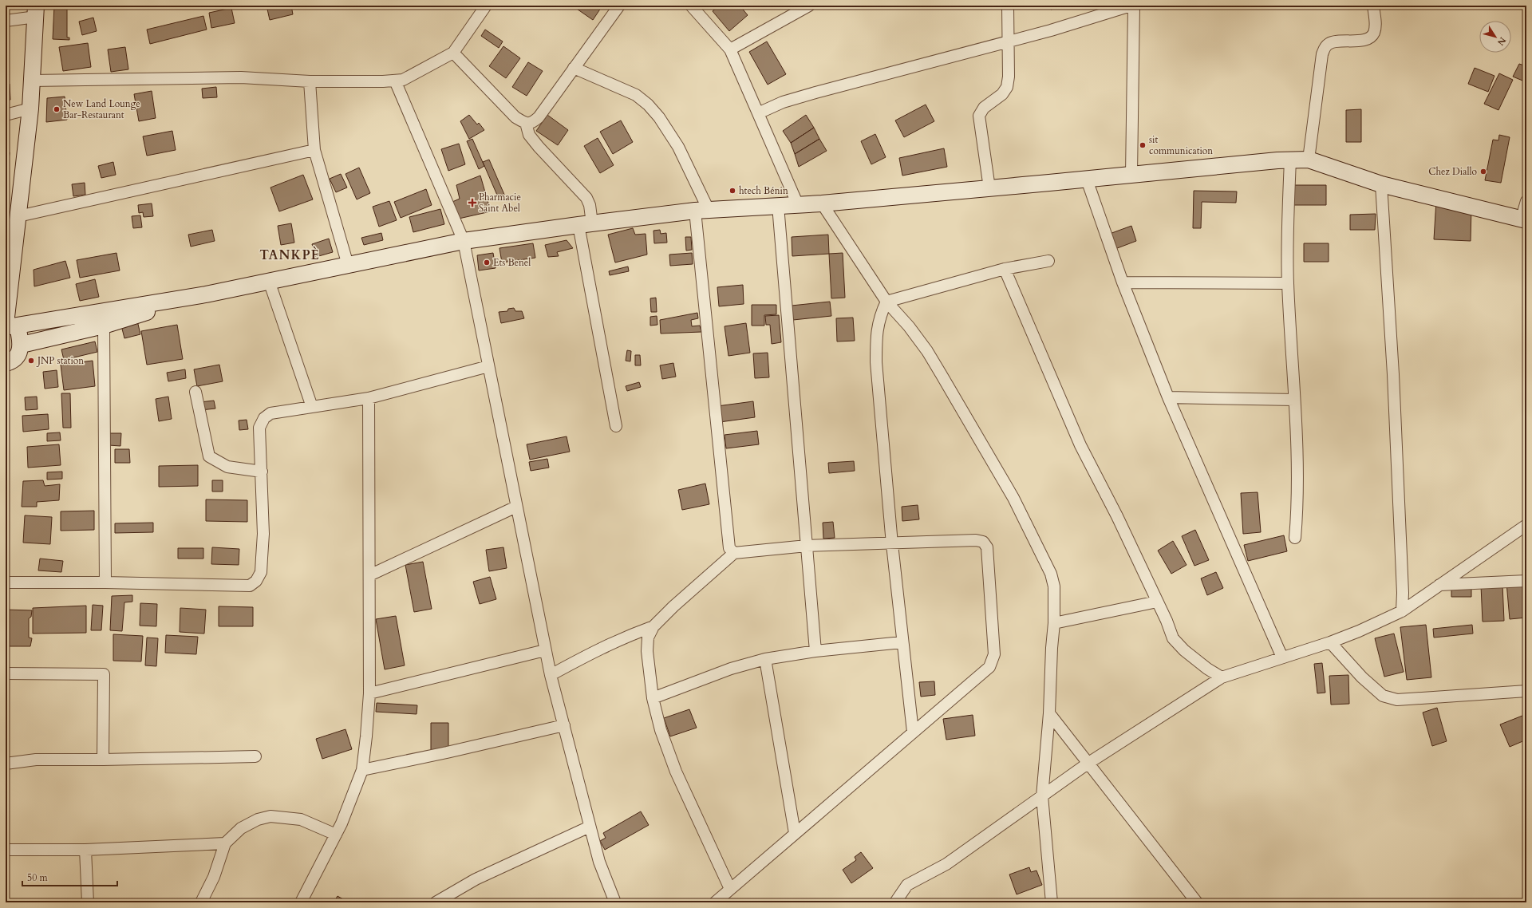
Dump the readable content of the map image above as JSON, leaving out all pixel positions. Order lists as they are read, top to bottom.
{
  "districts": ["TANKPÈ"],
  "places": {
    "other": [
      "New Land Lounge Bar-Restaurant",
      "sit communication",
      "Chez Diallo",
      "htech Bénin",
      "Ets Benel",
      "JNP station"
    ],
    "health": ["Pharmacie Saint Abel"]
  },
  "scale_bar": "50 m",
  "north": "bottom right"
}
